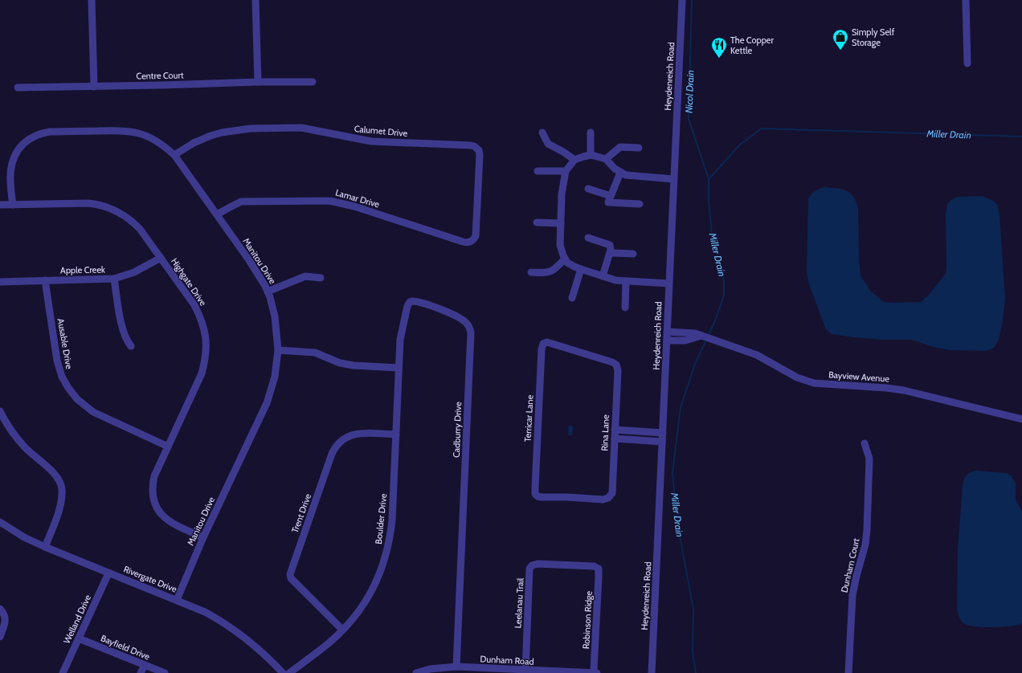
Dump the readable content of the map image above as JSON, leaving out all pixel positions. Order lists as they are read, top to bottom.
{
  "streets": {
    "street": [
      "Centre Court",
      "Heydenreich Road",
      "Calumet Drive",
      "Lamar Drive",
      "Manitou Drive",
      "Apple Creek",
      "Highgate Drive",
      "Ausable Drive",
      "Bayview Avenue",
      "Terricar Lane",
      "Cadburry Drive",
      "Rina Lane",
      "Trent Drive",
      "Boulder Drive",
      "Dunham Court",
      "Rivergate Drive",
      "Leelanau Trail",
      "Welland Drive",
      "Robinson Ridge",
      "Bayfield Drive",
      "Dunham Road"
    ]
  },
  "crossings": [
    ["Heydenreich Road", "Bayview Avenue"],
    ["Calumet Drive", "Lamar Drive"],
    ["Calumet Drive", "Manitou Drive"],
    ["Lamar Drive", "Manitou Drive"],
    ["Manitou Drive", "Highgate Drive"],
    ["Manitou Drive", "Rivergate Drive"],
    ["Apple Creek", "Highgate Drive"],
    ["Apple Creek", "Ausable Drive"],
    ["Highgate Drive", "Ausable Drive"],
    ["Terricar Lane", "Rina Lane"],
    ["Cadburry Drive", "Boulder Drive"],
    ["Cadburry Drive", "Dunham Road"],
    ["Trent Drive", "Boulder Drive"],
    ["Rivergate Drive", "Welland Drive"],
    ["Leelanau Trail", "Robinson Ridge"],
    ["Leelanau Trail", "Dunham Road"],
    ["Welland Drive", "Bayfield Drive"],
    ["Robinson Ridge", "Dunham Road"]
  ],
  "water": ["Nicol Drain", "Miller Drain"],
  "places": {
    "shop": ["Simply Self Storage"],
    "restaurant": ["The Copper Kettle"]
  }
}
